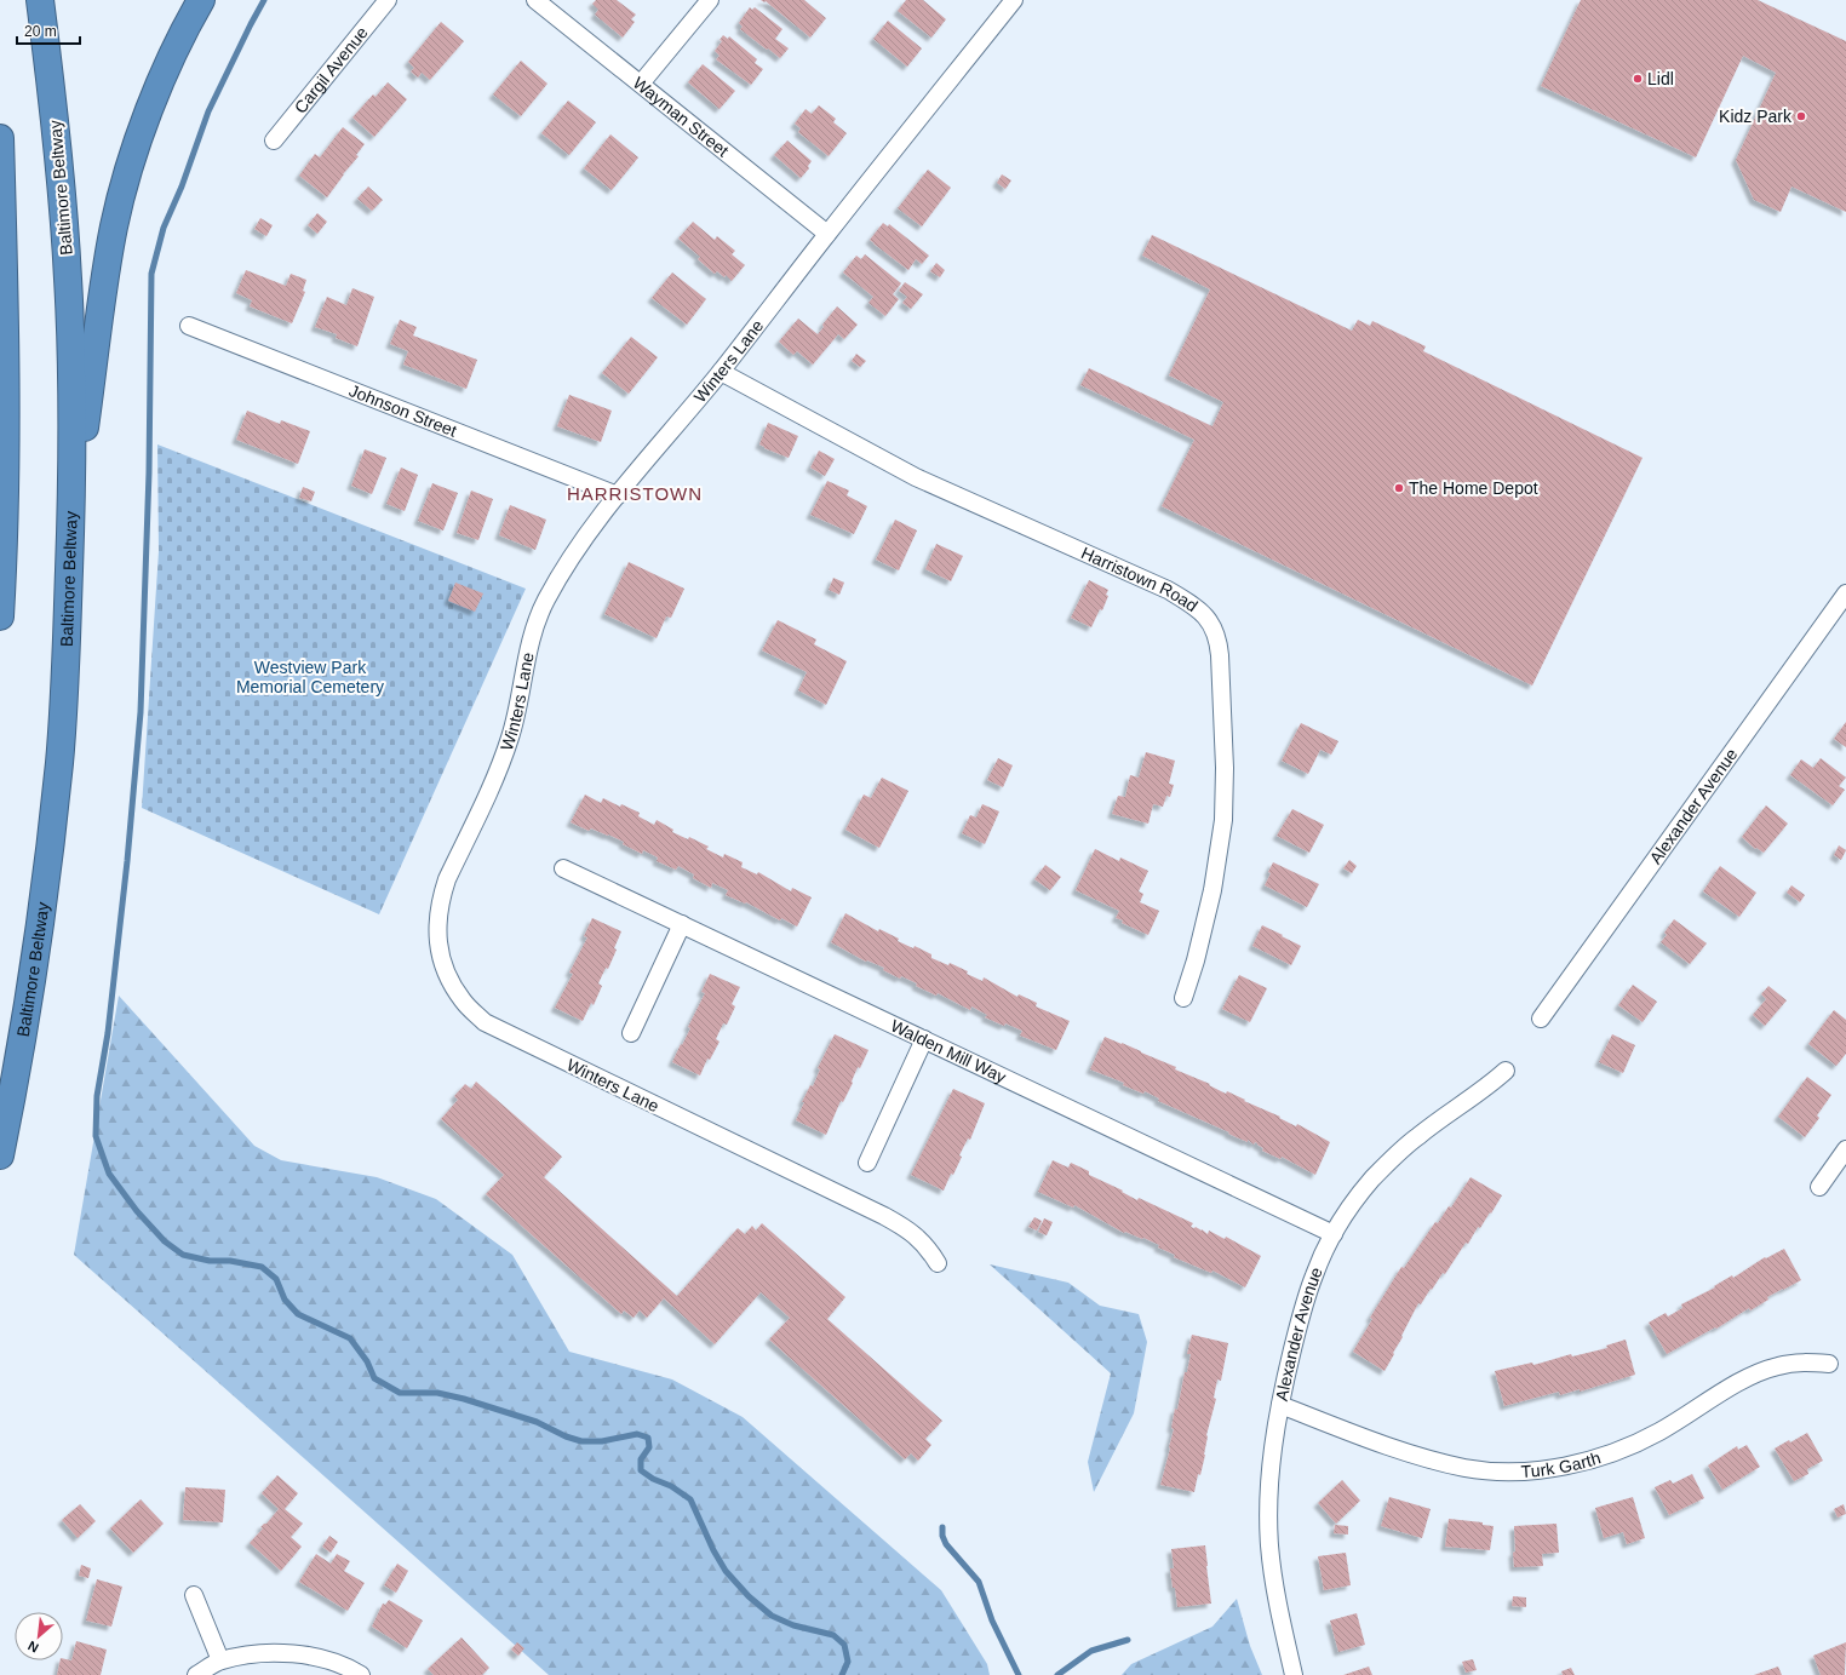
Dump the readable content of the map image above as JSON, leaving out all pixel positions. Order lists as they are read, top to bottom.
{
  "streets": {
    "highway": ["Baltimore Beltway"],
    "street": [
      "Cargil Avenue",
      "Wayman Street",
      "Winters Lane",
      "Johnson Street",
      "Harristown Road",
      "Alexander Avenue",
      "Walden Mill Way",
      "Turk Garth"
    ]
  },
  "crossings": [
    ["Wayman Street", "Winters Lane"],
    ["Winters Lane", "Johnson Street"],
    ["Winters Lane", "Harristown Road"],
    ["Alexander Avenue", "Walden Mill Way"],
    ["Alexander Avenue", "Turk Garth"]
  ],
  "districts": ["HARRISTOWN"],
  "parks": ["Westview Park Memorial Cemetery"],
  "places": ["Lidl", "Kidz Park", "The Home Depot"],
  "scale_bar": "20 m",
  "north": "bottom left"
}
